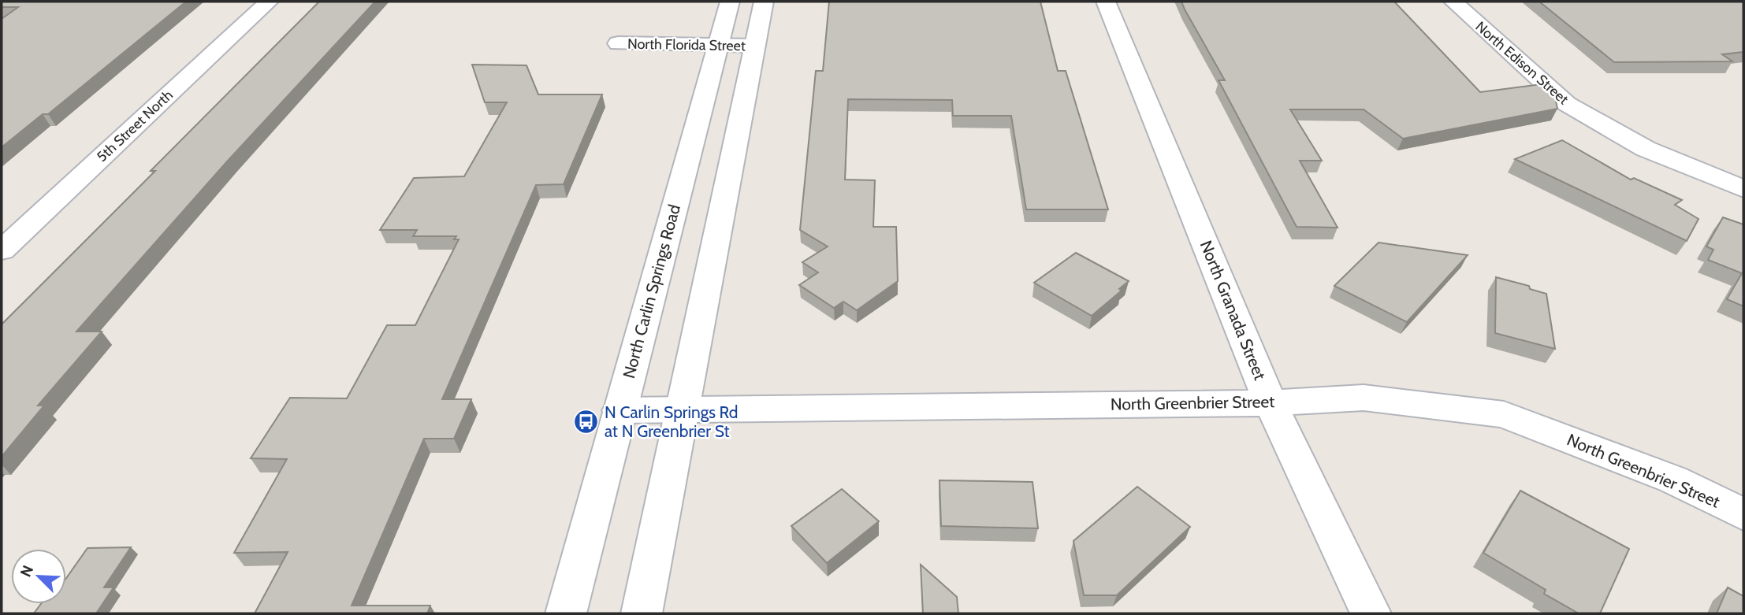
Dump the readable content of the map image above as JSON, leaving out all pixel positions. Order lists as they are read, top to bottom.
{
  "streets": {
    "street": [
      "North Florida Street",
      "North Edison Street",
      "5th Street North",
      "North Carlin Springs Road",
      "North Granada Street",
      "North Greenbrier Street"
    ]
  },
  "crossings": [
    ["North Florida Street", "North Carlin Springs Road"],
    ["North Carlin Springs Road", "North Greenbrier Street"],
    ["North Granada Street", "North Greenbrier Street"]
  ],
  "places": {
    "bus stop": ["N Carlin Springs Rd at N Greenbrier St"]
  },
  "north": "top left"
}
